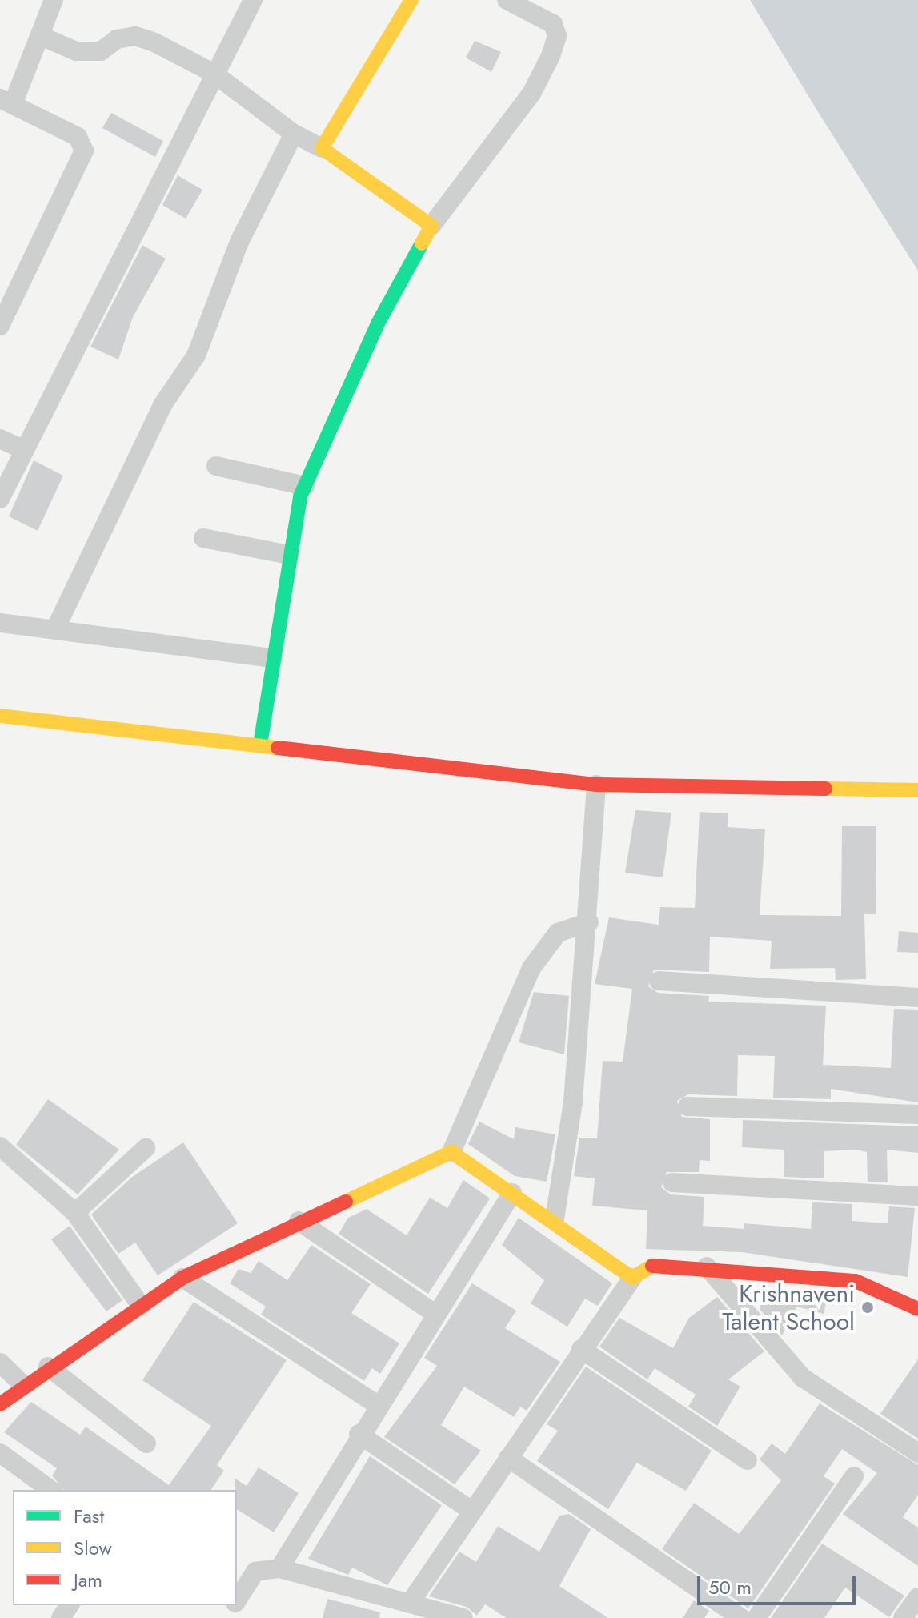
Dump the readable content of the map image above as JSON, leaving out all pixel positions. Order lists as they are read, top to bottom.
{
  "places": ["Krishnaveni Talent School"],
  "legend": ["Fast", "Slow", "Jam"],
  "scale_bar": "50 m"
}
